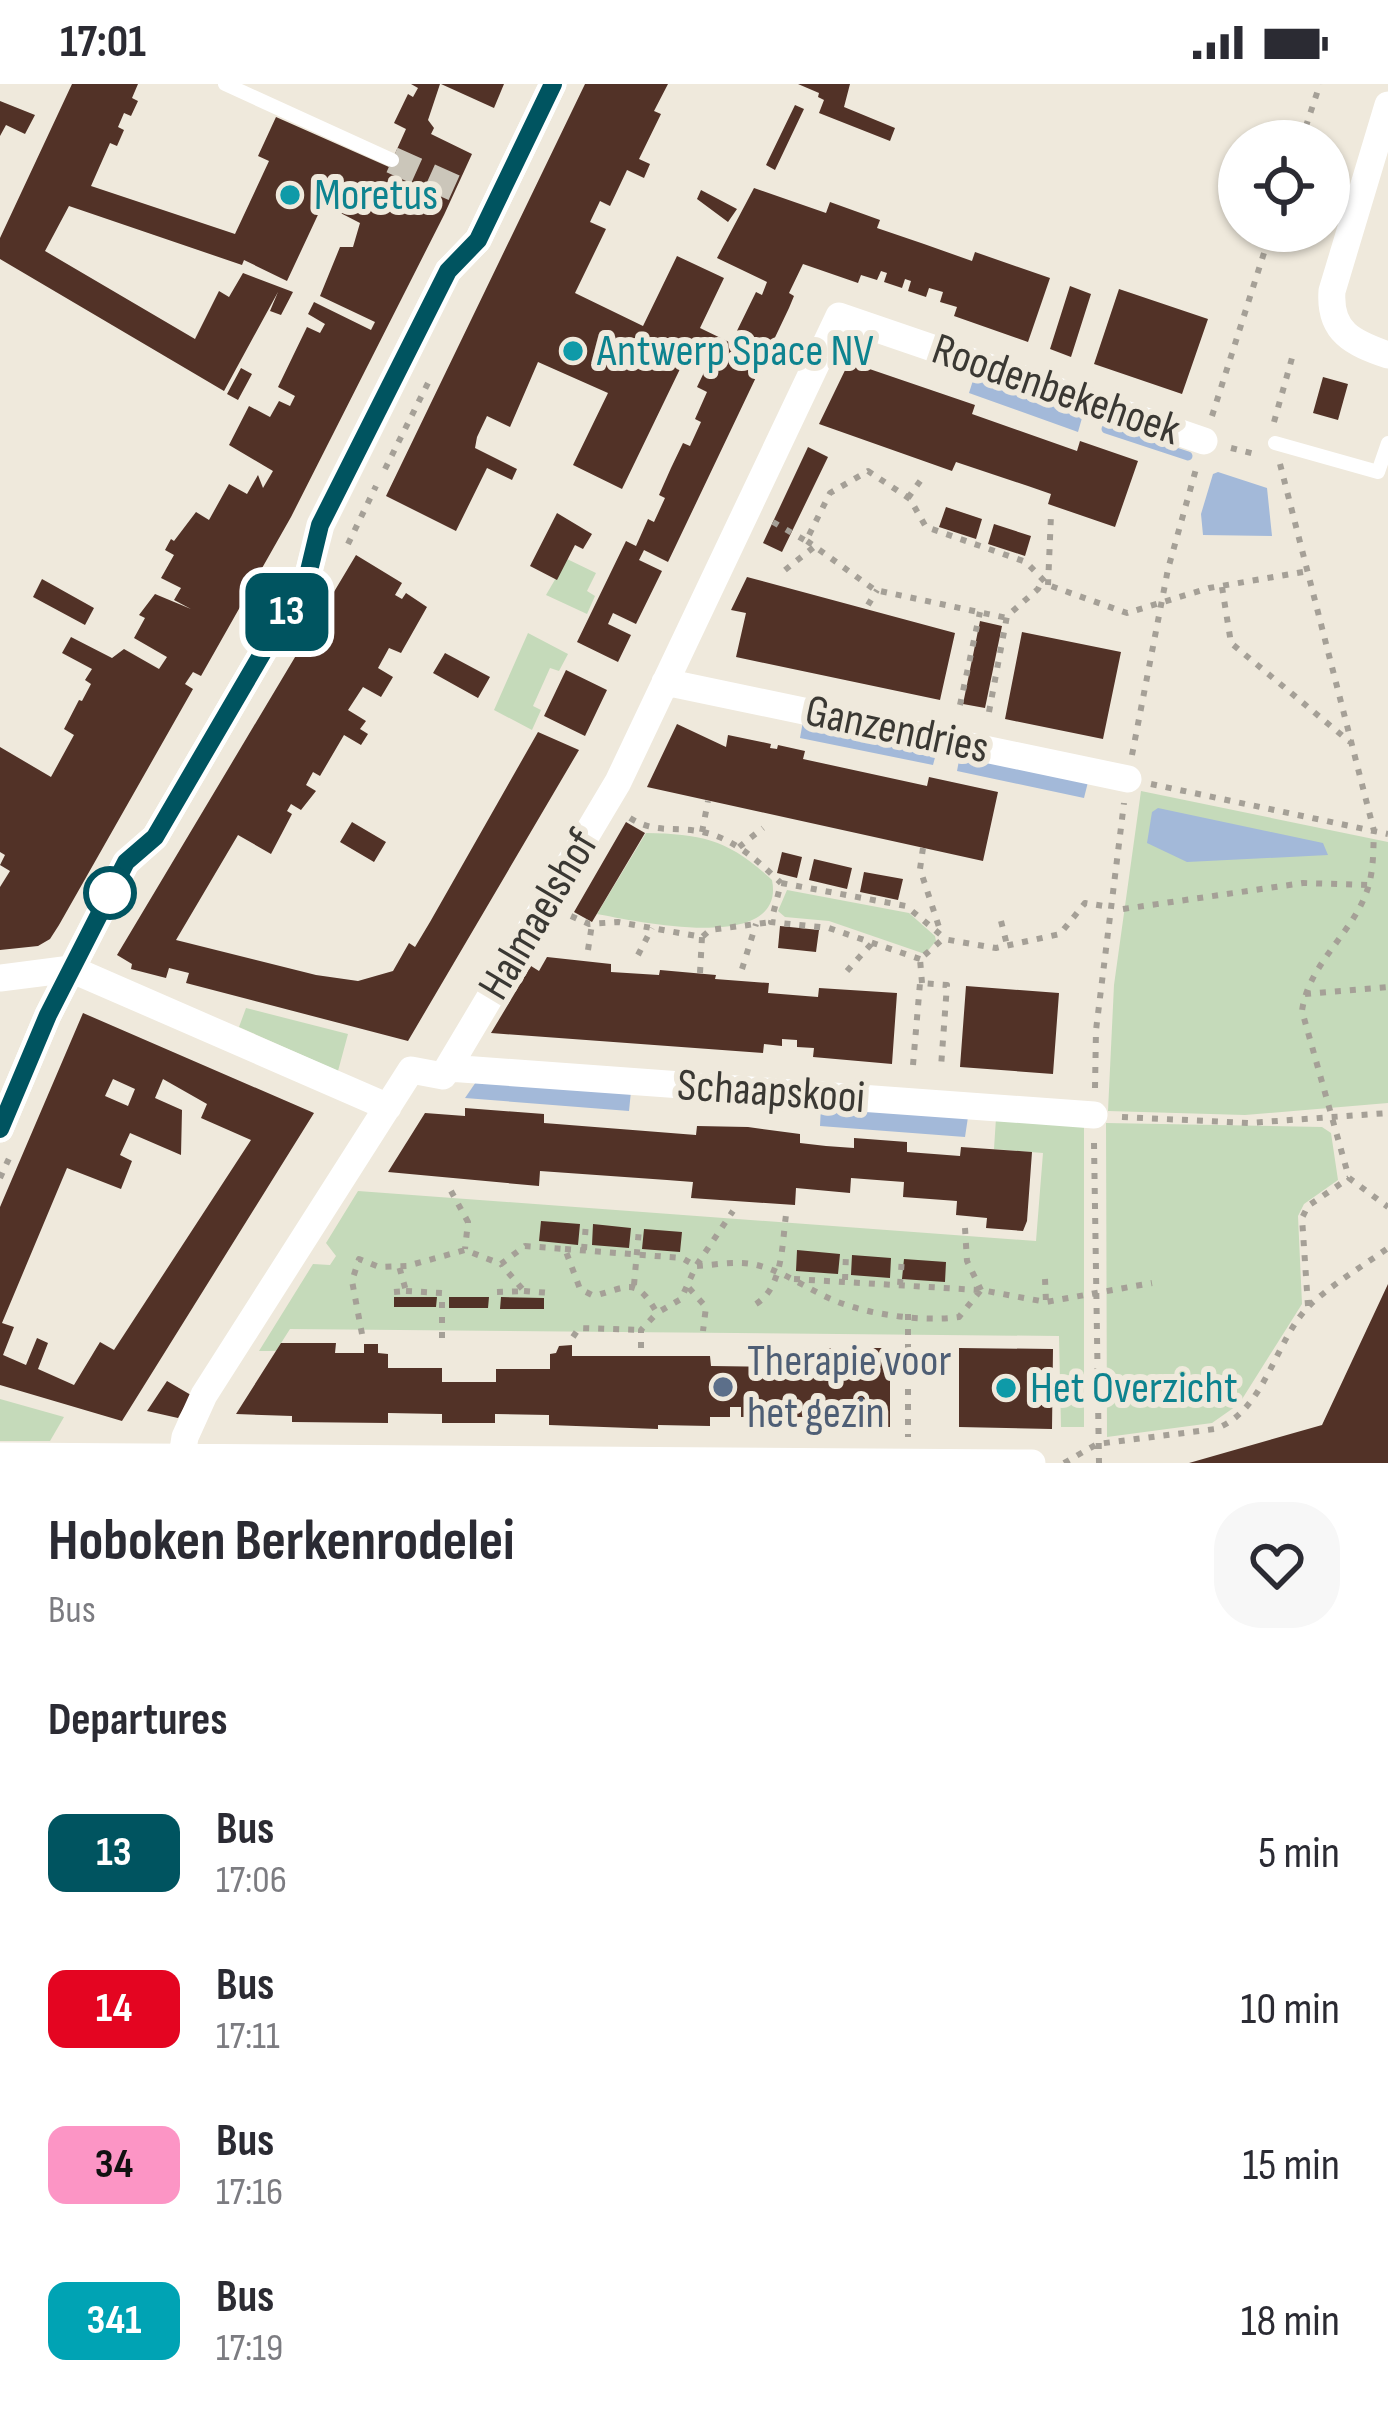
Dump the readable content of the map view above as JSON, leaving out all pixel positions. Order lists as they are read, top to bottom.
{
  "streets": {
    "street": [
      "Roodenbekehoek",
      "Ganzendries",
      "Halmaelshof",
      "Schaapskooi"
    ]
  },
  "crossings": [
    ["Roodenbekehoek", "Halmaelshof"],
    ["Ganzendries", "Halmaelshof"],
    ["Halmaelshof", "Schaapskooi"]
  ],
  "places": [
    "Moretus",
    "Antwerp Space NV",
    "Therapie voor het gezin",
    "Het Overzicht"
  ],
  "lines": ["bus line 13"],
  "page": {
    "status": "17:01",
    "on_map": "13",
    "heading": [
      ["Hoboken Berkenrodelei", "Bus"],
      "Departures"
    ],
    "list": [
      {
        "mark": "13",
        "name": "Bus",
        "note": "17:06",
        "value": "5 min"
      },
      {
        "mark": "14",
        "name": "Bus",
        "note": "17:11",
        "value": "10 min"
      },
      {
        "mark": "34",
        "name": "Bus",
        "note": "17:16",
        "value": "15 min"
      },
      {
        "mark": "341",
        "name": "Bus",
        "note": "17:19",
        "value": "18 min"
      }
    ]
  }
}
